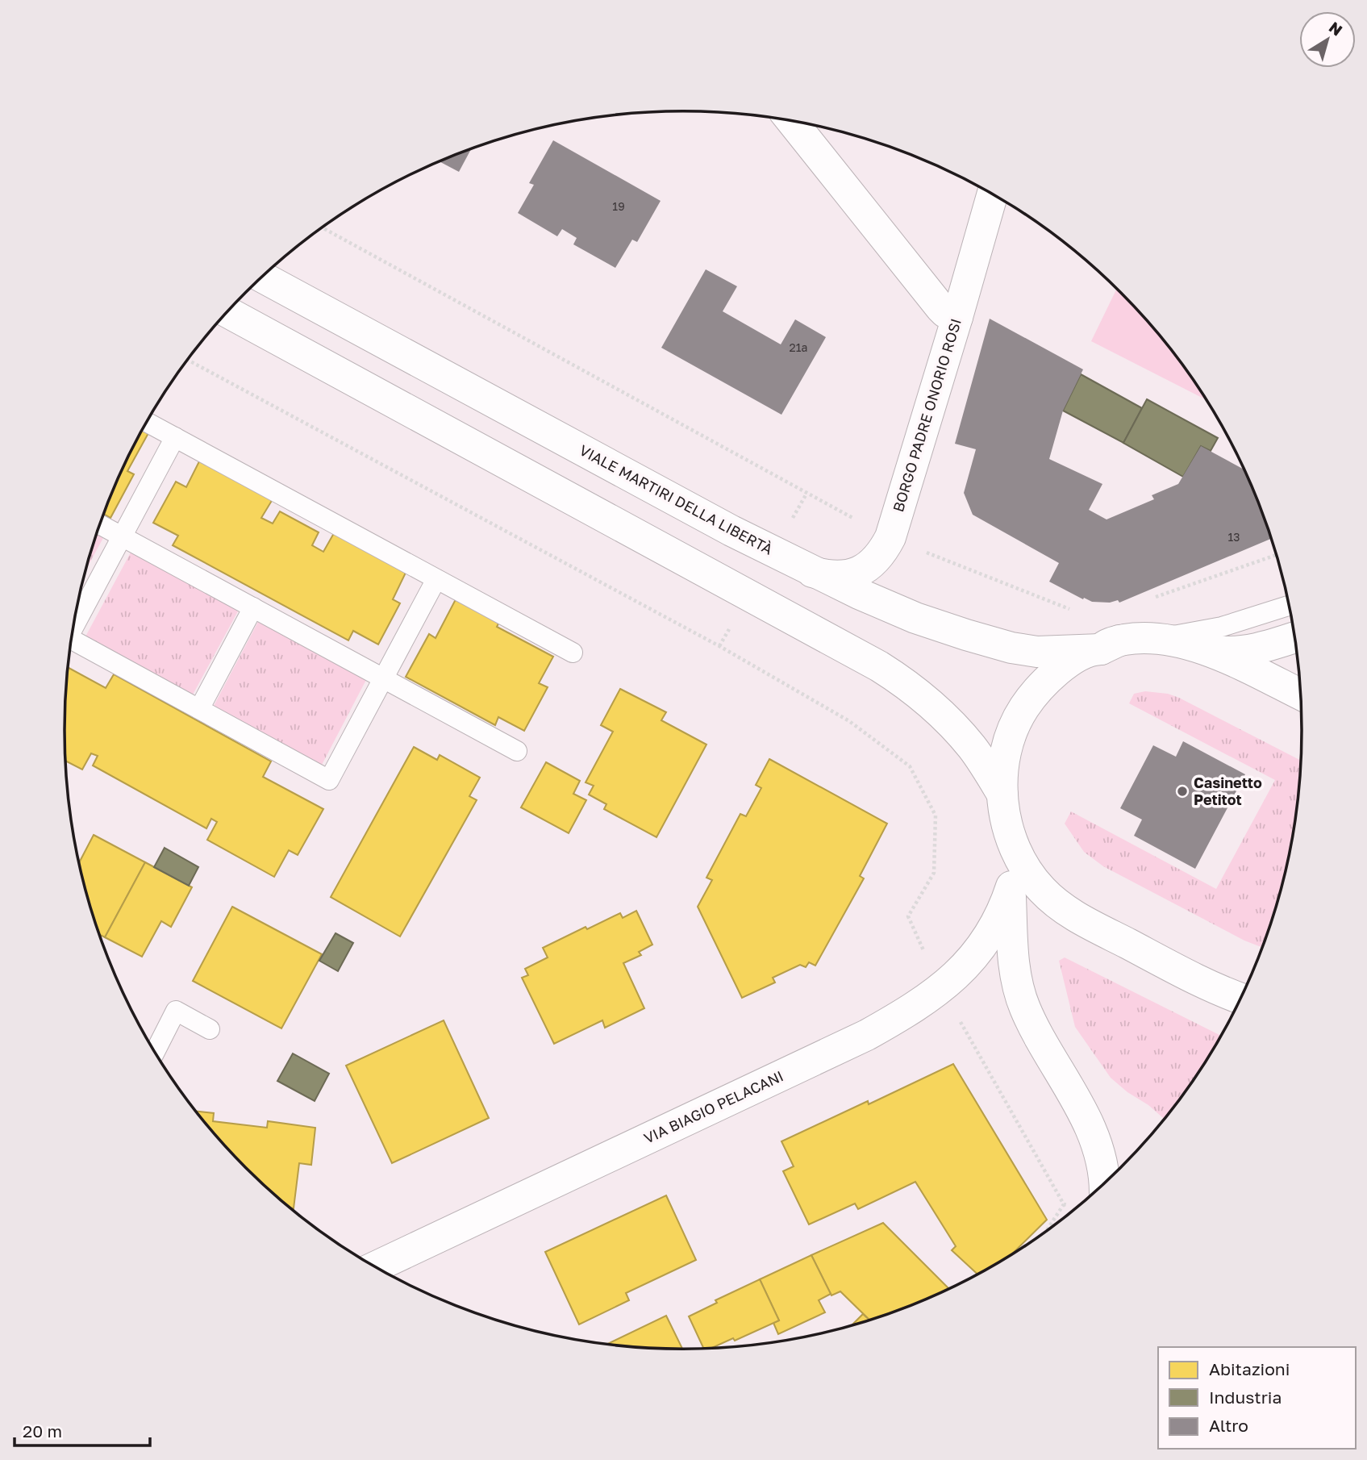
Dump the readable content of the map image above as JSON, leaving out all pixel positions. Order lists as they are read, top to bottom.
{
  "streets": {
    "main road": ["BORGO PADRE ONORIO ROSI", "VIALE MARTIRI DELLA LIBERTÀ", "VIA BIAGIO PELACANI"]
  },
  "crossings": [
    ["BORGO PADRE ONORIO ROSI", "VIALE MARTIRI DELLA LIBERTÀ"]
  ],
  "places": ["Casinetto Petitot"],
  "house_numbers": ["19", "21a", "13"],
  "legend": ["Abitazioni", "Industria", "Altro"],
  "scale_bar": "20 m",
  "north": "top right"
}
